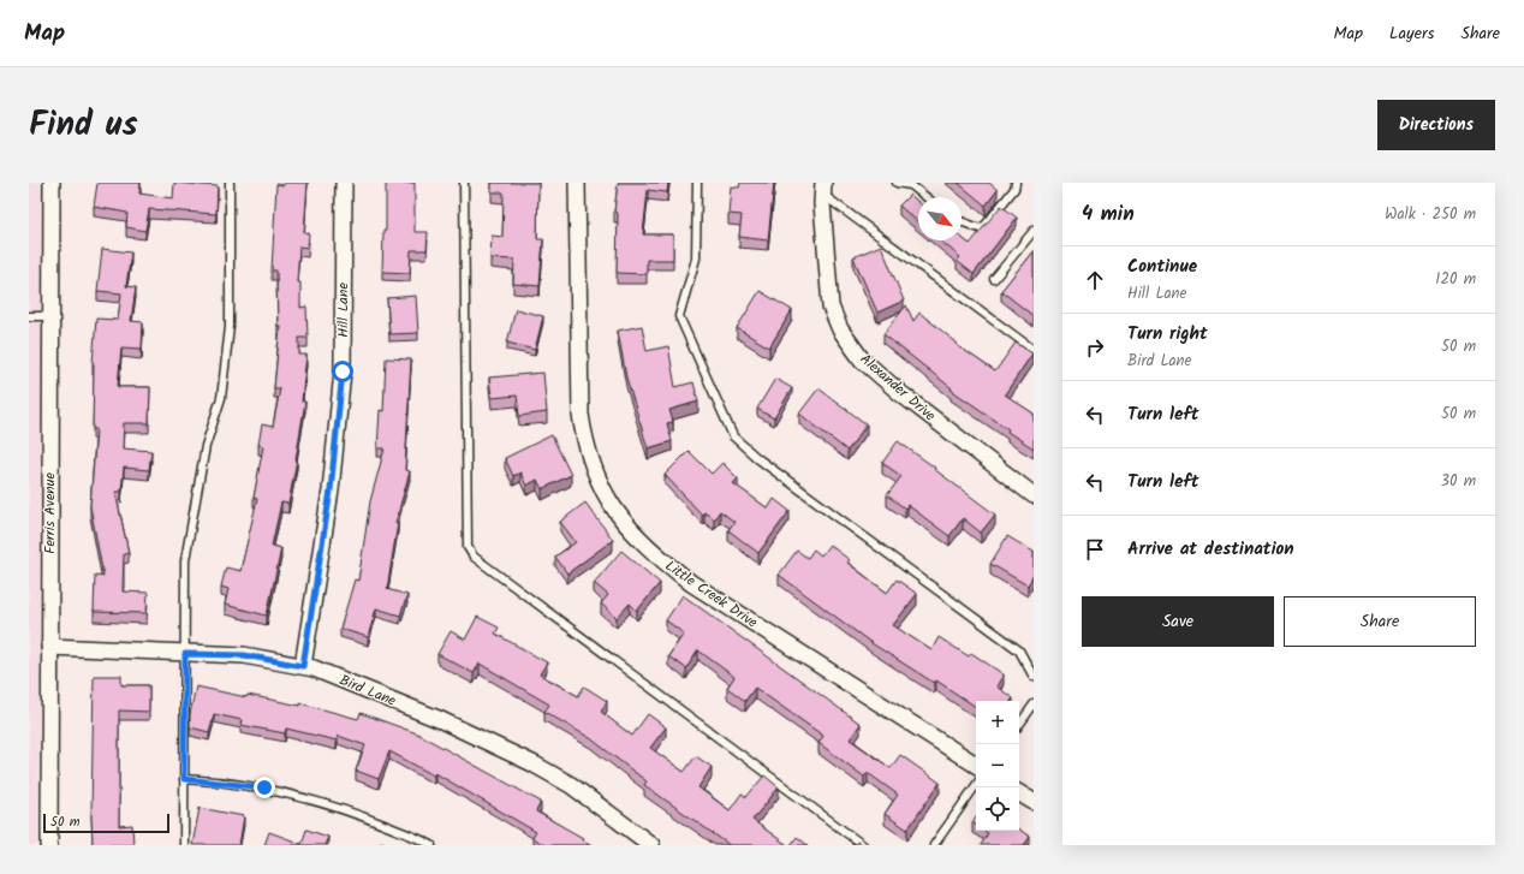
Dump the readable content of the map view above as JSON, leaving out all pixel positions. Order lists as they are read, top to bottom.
{
  "streets": {
    "street": [
      "Hill Lane",
      "Alexander Drive",
      "Ferris Avenue",
      "Little Creek Drive",
      "Bird Lane"
    ]
  },
  "crossings": [
    ["Hill Lane", "Bird Lane"],
    ["Ferris Avenue", "Bird Lane"]
  ],
  "scale_bar": "50 m",
  "north": "bottom right",
  "page": {
    "header": "Map",
    "nav": ["Map", "Layers", "Share"],
    "title": "Find us",
    "buttons": [
      "Directions",
      ["Save", "Share"]
    ],
    "heading": ["4 min", "Walk · 250 m"],
    "list": [
      ["Continue", "Hill Lane", "120 m"],
      ["Turn right", "Bird Lane", "50 m"],
      ["Turn left", "50 m"],
      ["Turn left", "30 m"],
      "Arrive at destination"
    ],
    "map_buttons": ["+", "−"],
    "scale": "50 m"
  }
}
